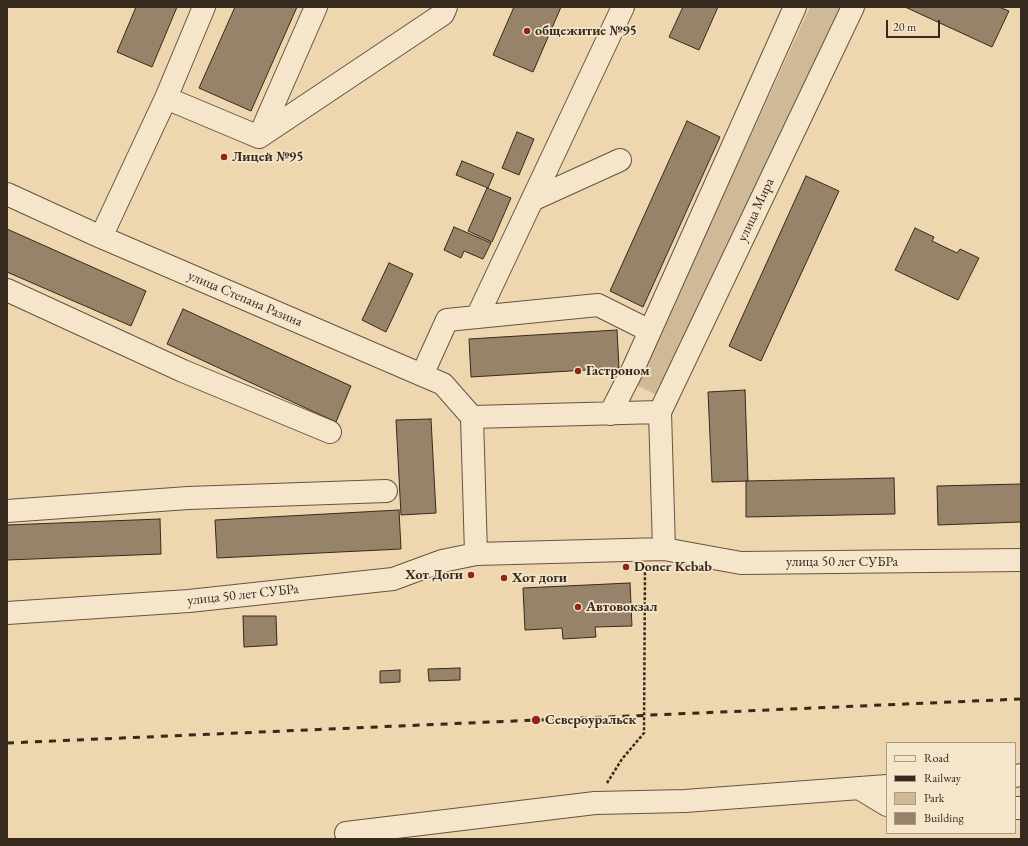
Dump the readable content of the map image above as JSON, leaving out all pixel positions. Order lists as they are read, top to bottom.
{
  "streets": {
    "street": ["улица Мира", "улица Степана Разина", "улица 50 лет СУБРа"]
  },
  "places": [
    "общежитие №95",
    "Лицей №95",
    "Гастроном",
    "Doner Kebab",
    "Хот Доги",
    "Хот доги",
    "Автовокзал",
    "Североуральск"
  ],
  "legend": [
    "Road",
    "Railway",
    "Park",
    "Building"
  ],
  "scale_bar": "20 m"
}
